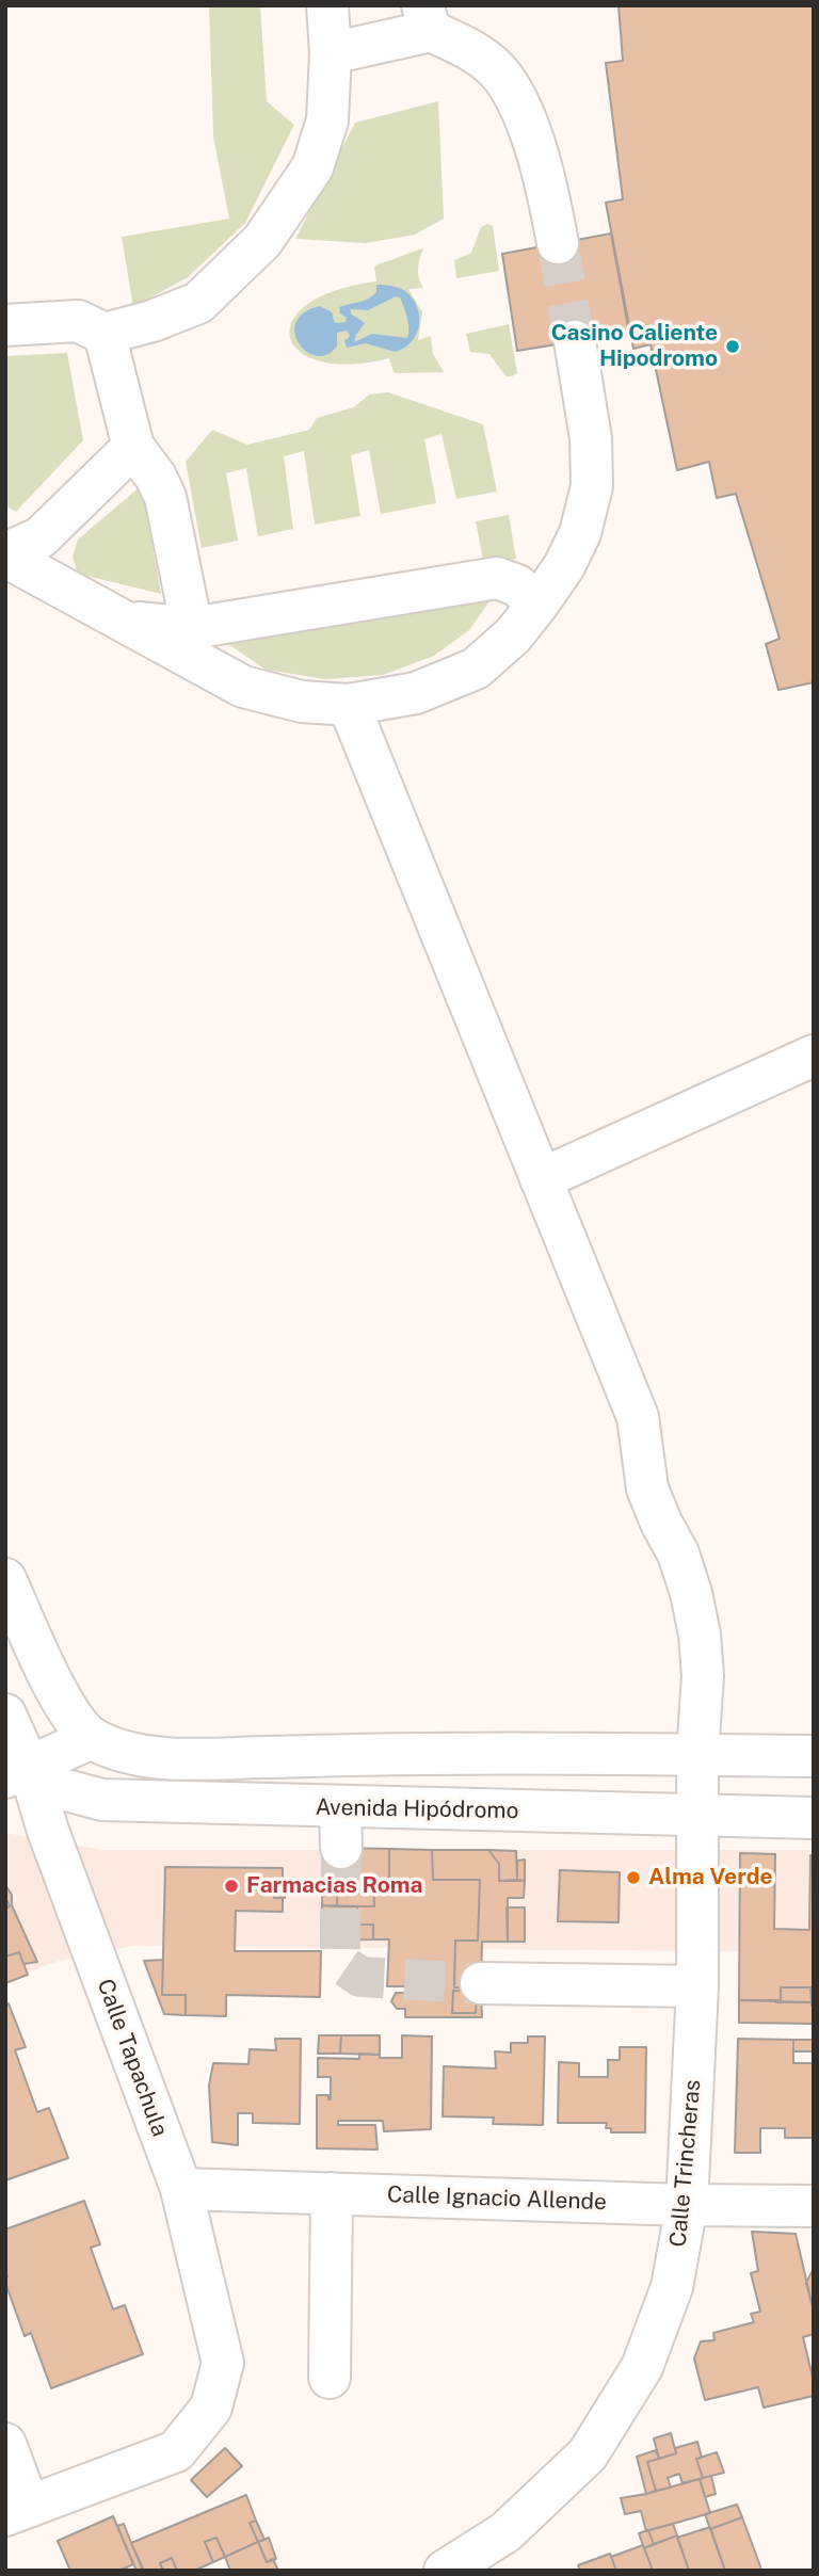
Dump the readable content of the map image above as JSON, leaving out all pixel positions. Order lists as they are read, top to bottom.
{
  "streets": {
    "street": [
      "Avenida Hipódromo",
      "Calle Tapachula",
      "Calle Trincheras",
      "Calle Ignacio Allende"
    ]
  },
  "crossings": [
    ["Avenida Hipódromo", "Calle Tapachula"],
    ["Avenida Hipódromo", "Calle Trincheras"],
    ["Calle Tapachula", "Calle Ignacio Allende"],
    ["Calle Trincheras", "Calle Ignacio Allende"]
  ],
  "places": ["Casino Caliente Hipodromo", "Alma Verde", "Farmacias Roma"]
}
